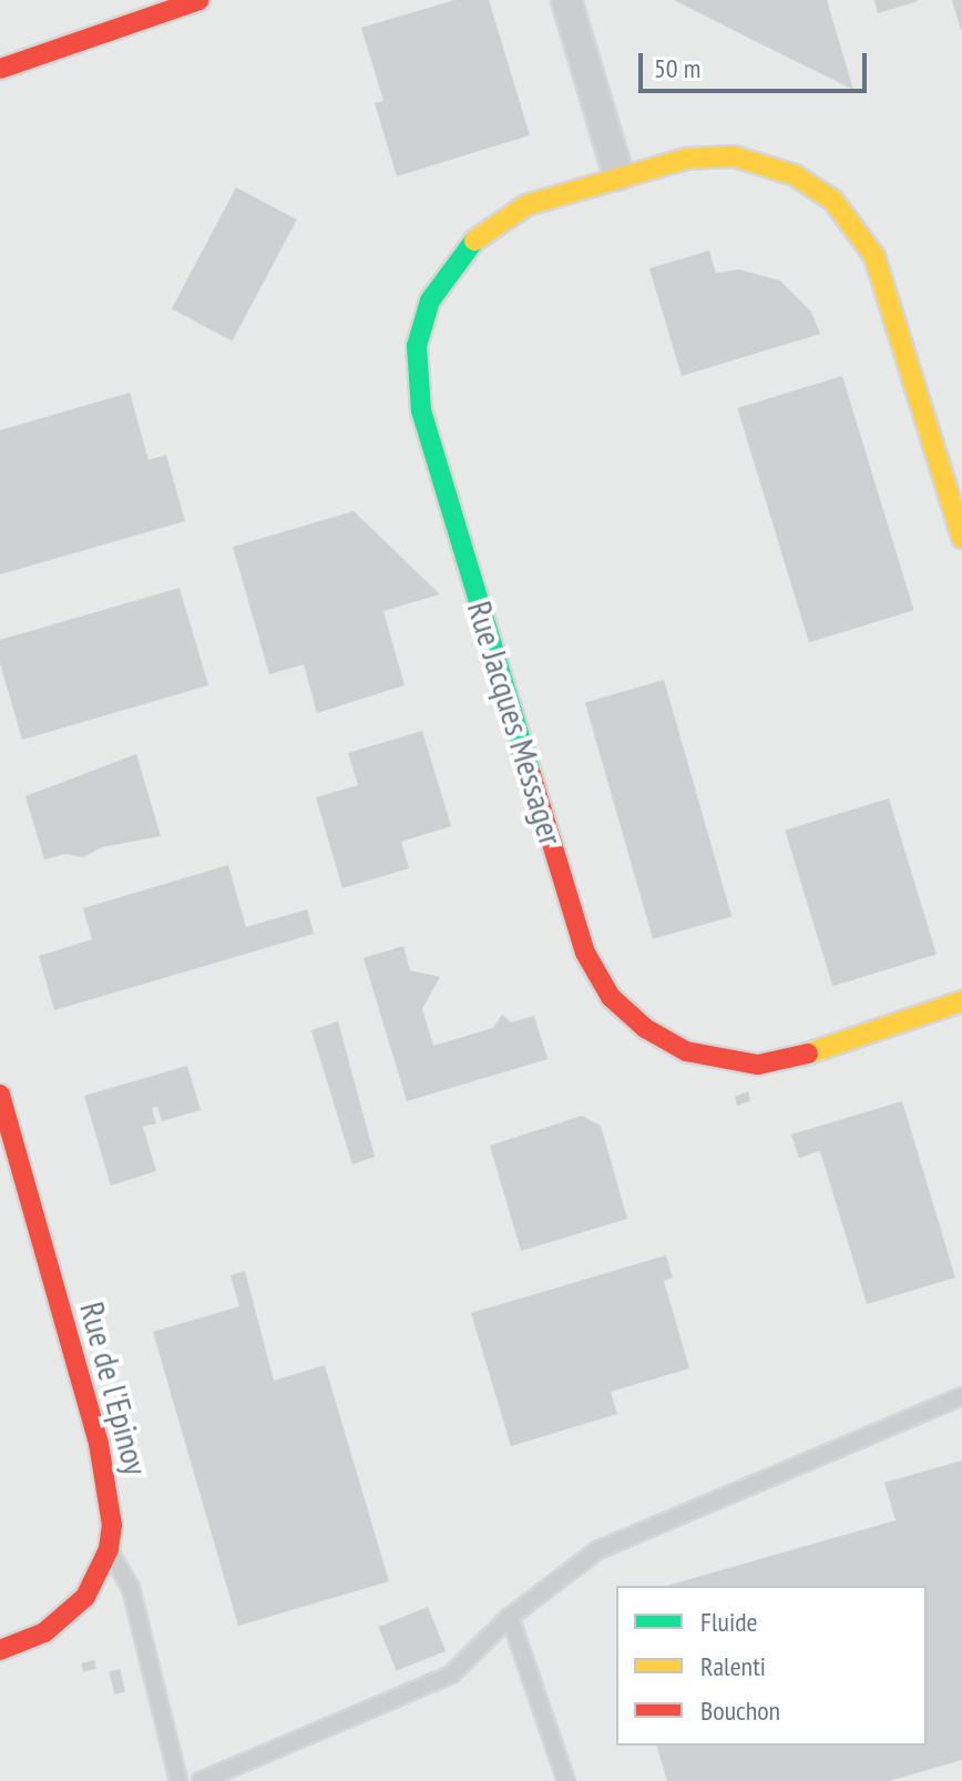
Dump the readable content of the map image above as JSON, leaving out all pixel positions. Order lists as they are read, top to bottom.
{
  "streets": {
    "street": ["Rue Jacques Messager", "Rue de l'Epinoy"]
  },
  "legend": ["Fluide", "Ralenti", "Bouchon"],
  "scale_bar": "50 m"
}
